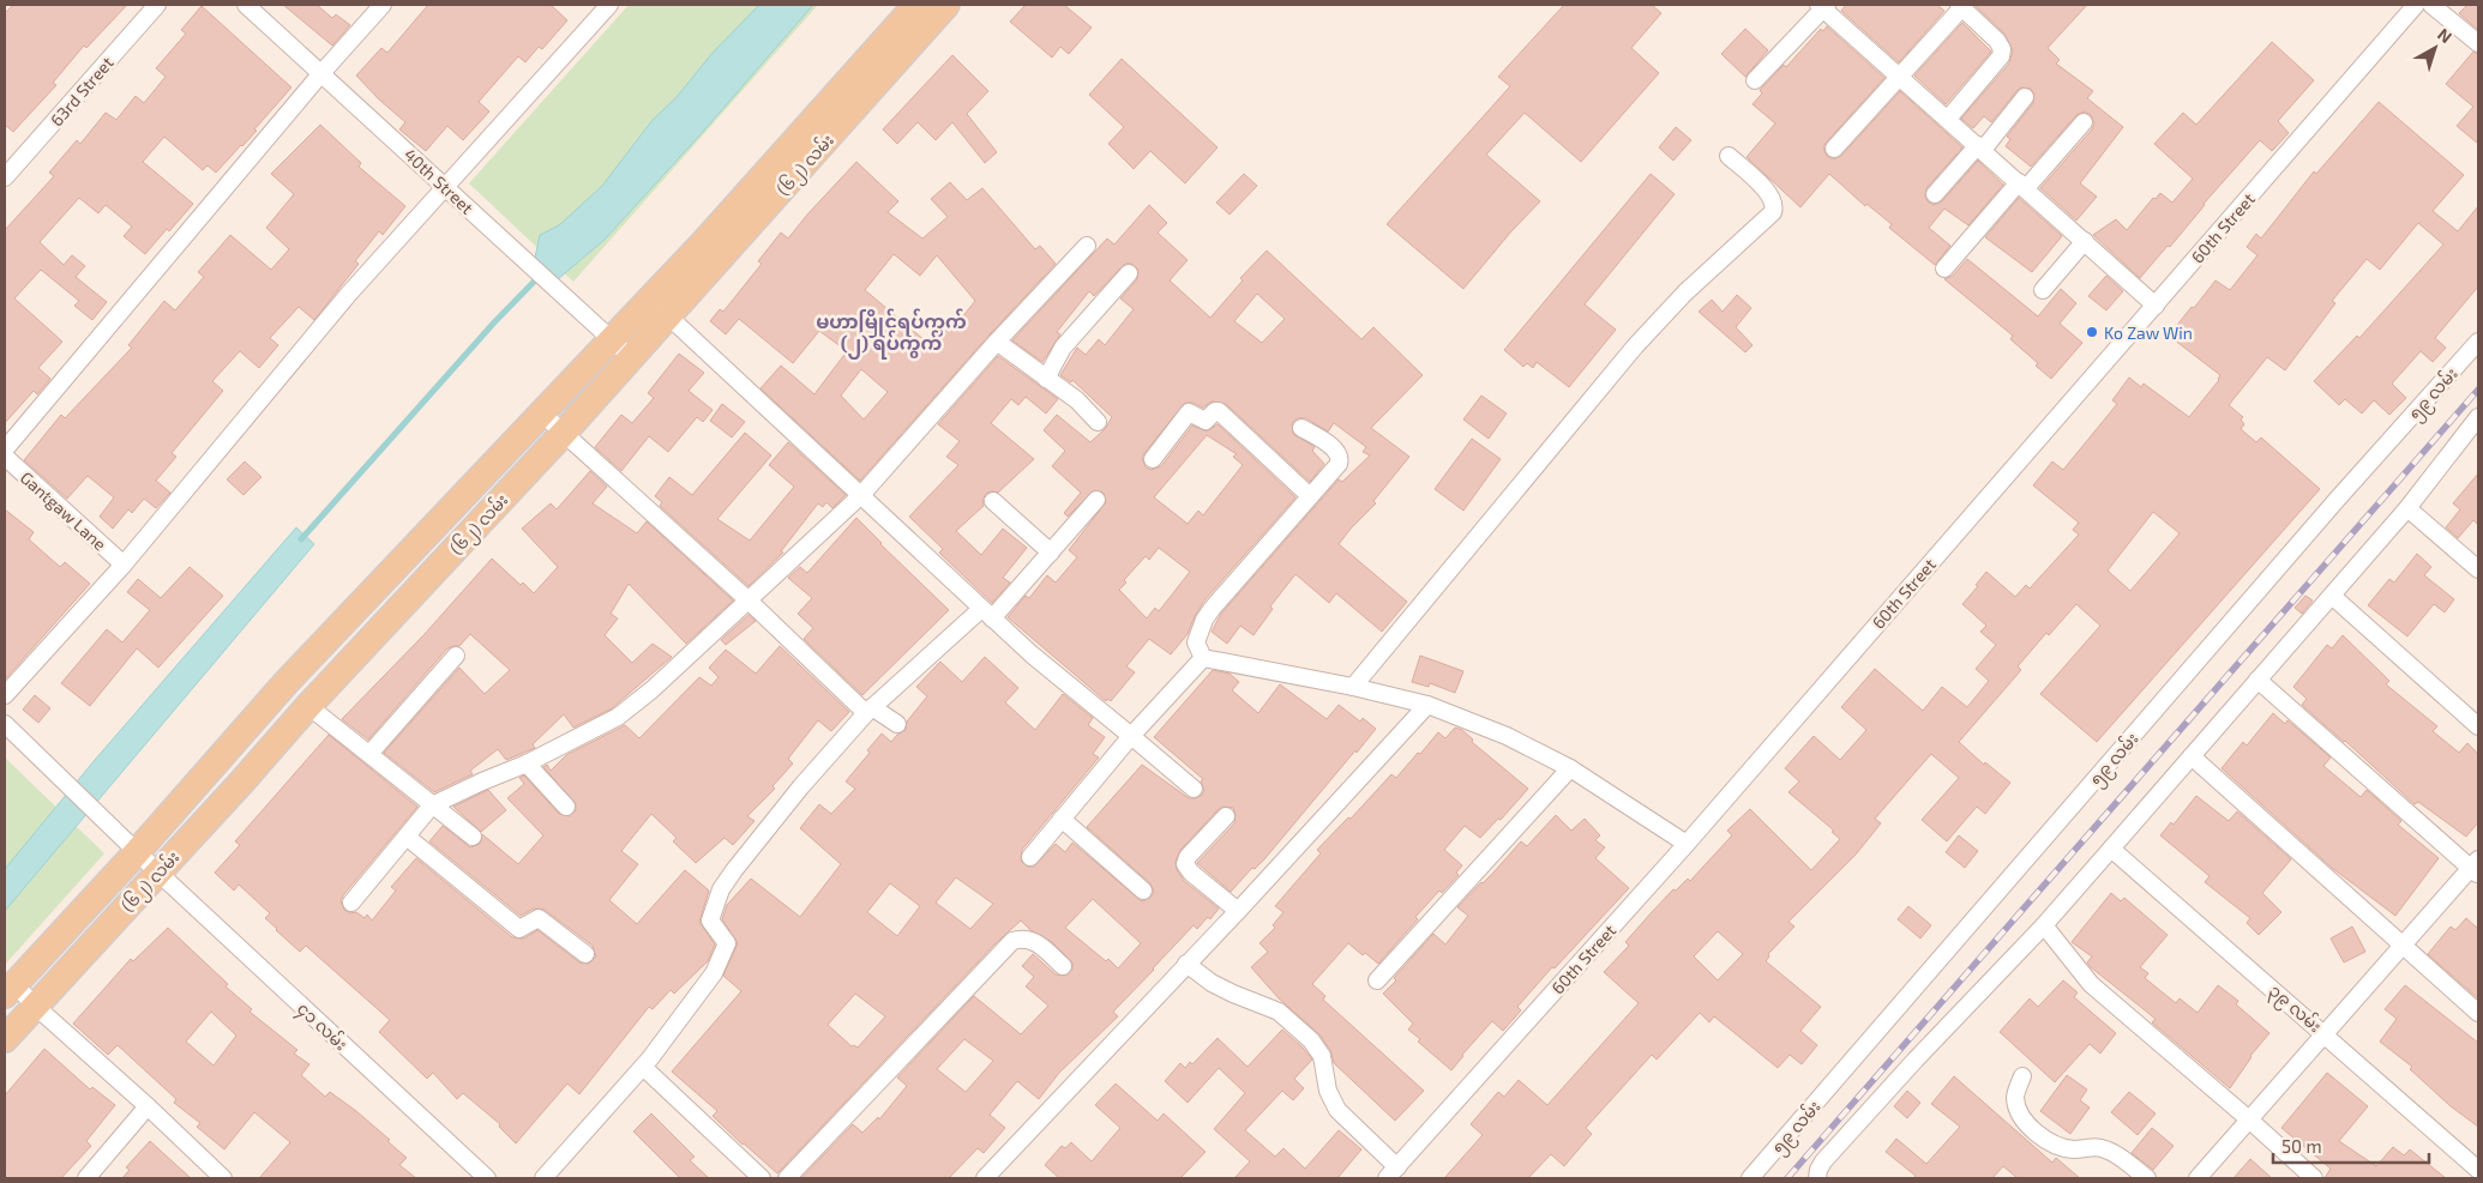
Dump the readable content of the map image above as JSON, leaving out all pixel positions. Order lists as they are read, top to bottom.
{
  "streets": {
    "main road": ["(၆၂) လမ်း"],
    "street": [
      "63rd Street",
      "40th Street",
      "60th Street",
      "၅၉ လမ်း",
      "Gantgaw Lane",
      "၃၉ လမ်း",
      "၄၁ လမ်း"
    ]
  },
  "crossings": [
    ["(၆၂) လမ်း", "40th Street"],
    ["(၆၂) လမ်း", "၄၁ လမ်း"]
  ],
  "districts": ["မဟာမြိုင်ရပ်ကွက် (၂) ရပ်ကွက်"],
  "places": ["Ko Zaw Win"],
  "scale_bar": "50 m",
  "north": "top right"
}
